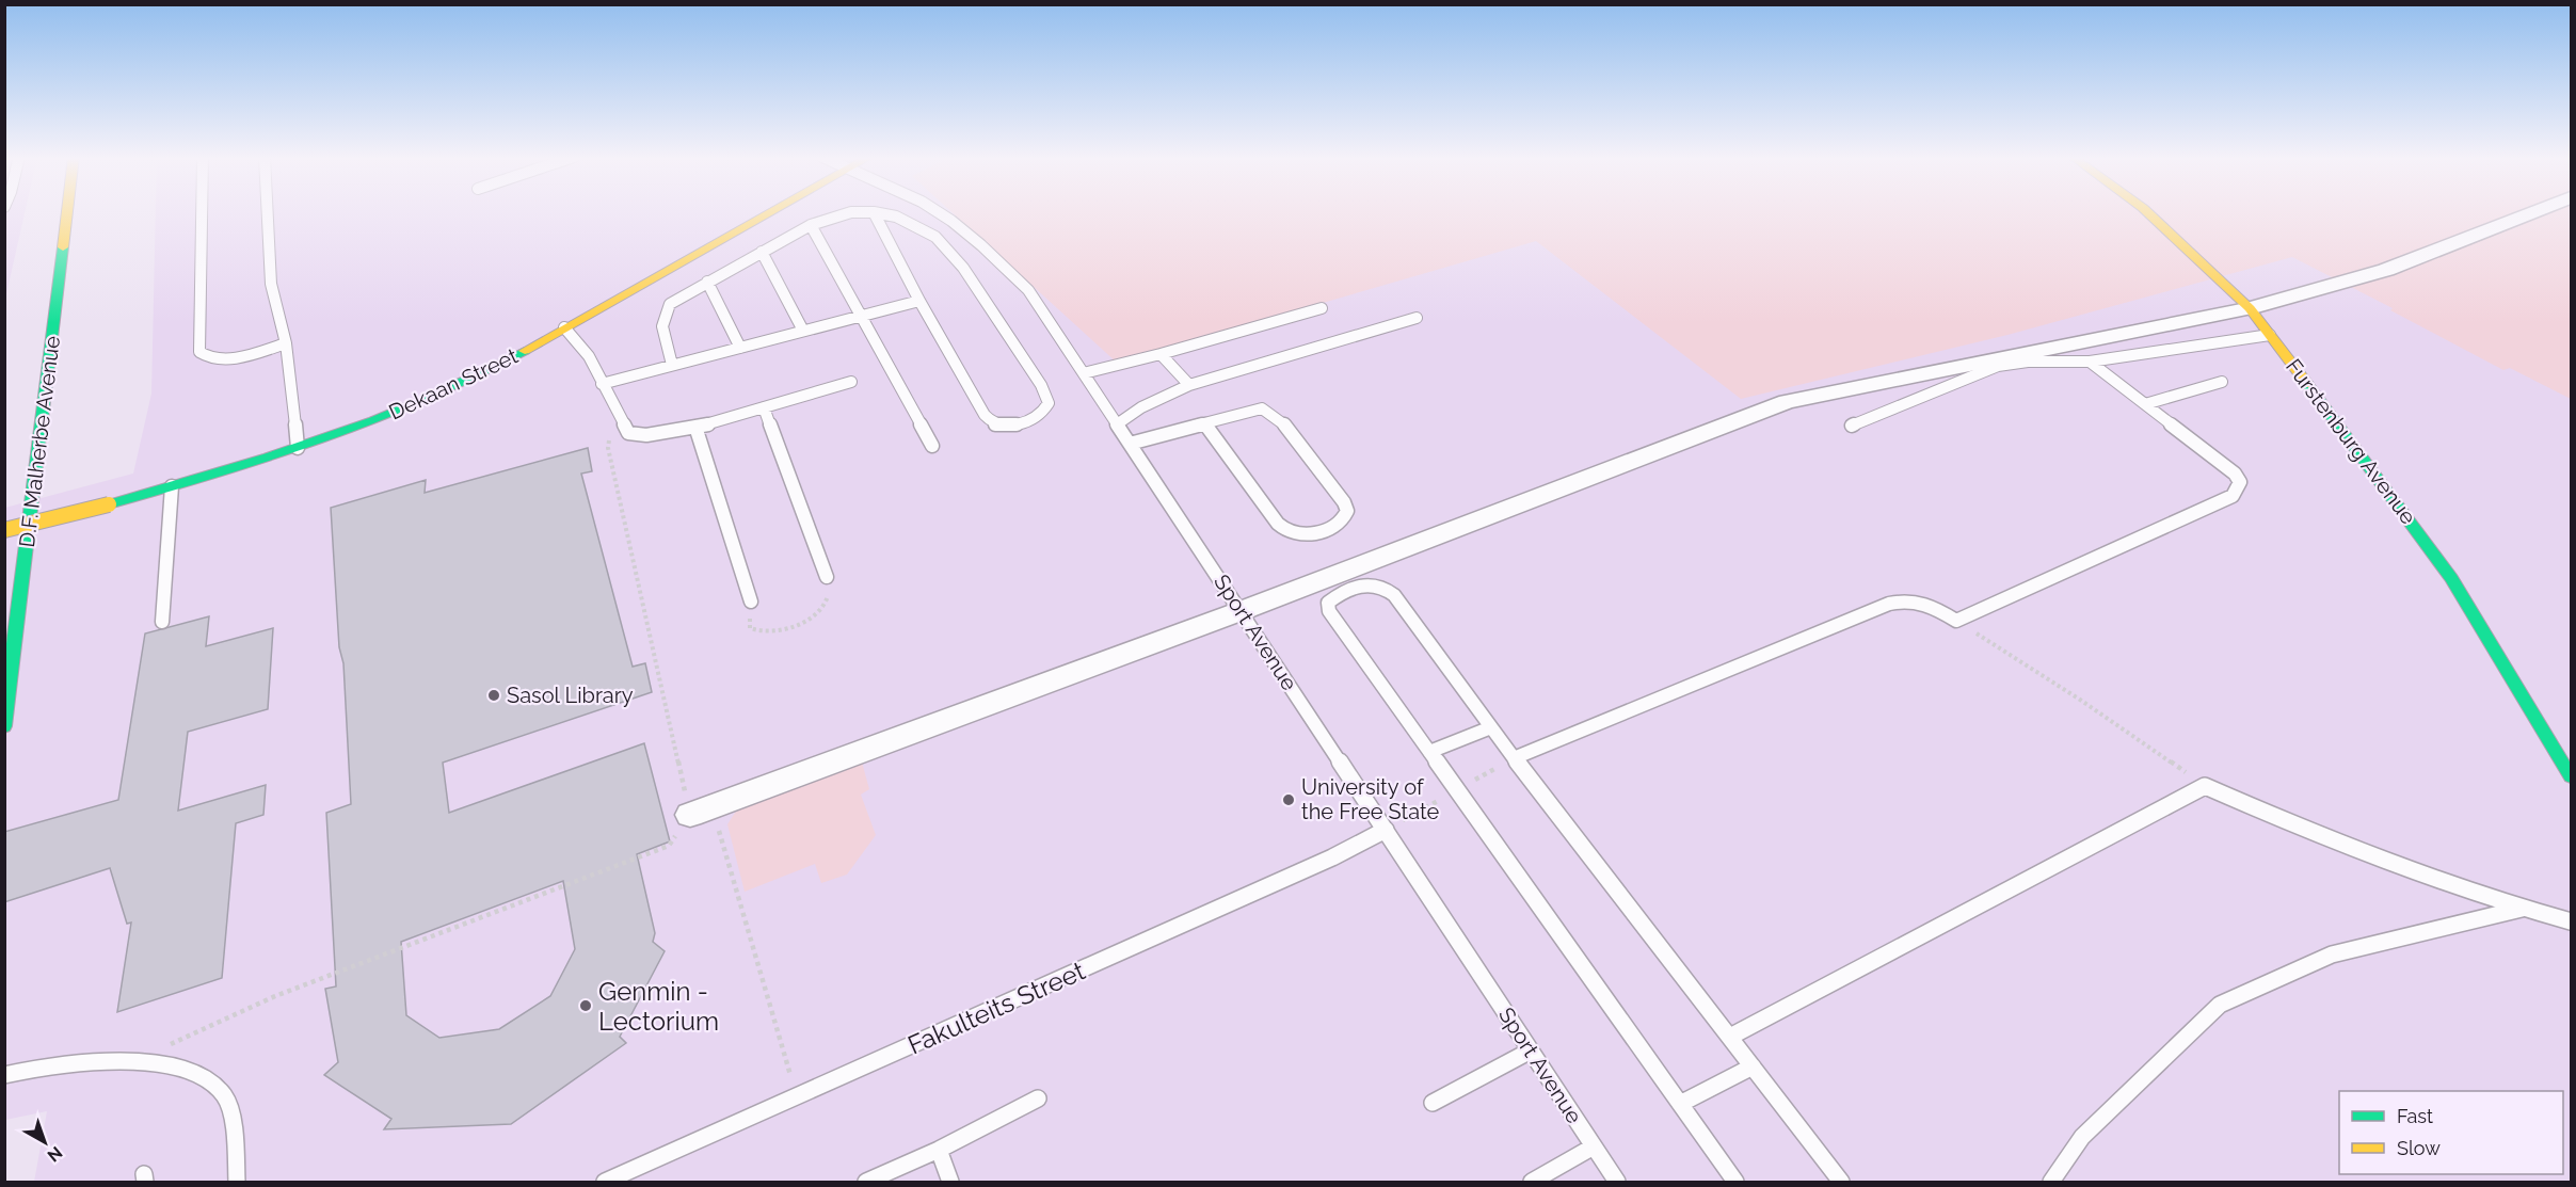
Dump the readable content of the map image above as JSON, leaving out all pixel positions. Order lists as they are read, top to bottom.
{
  "streets": {
    "street": ["Dekaan Street", "D.F. Malherbe Avenue", "Furstenburg Avenue"],
    "lane": ["Sport Avenue", "Fakulteits Street"]
  },
  "crossings": [
    ["Sport Avenue", "Fakulteits Street"]
  ],
  "places": ["Sasol Library", "University of the Free State", "Genmin - Lectorium"],
  "legend": ["Fast", "Slow"],
  "north": "bottom right"
}
